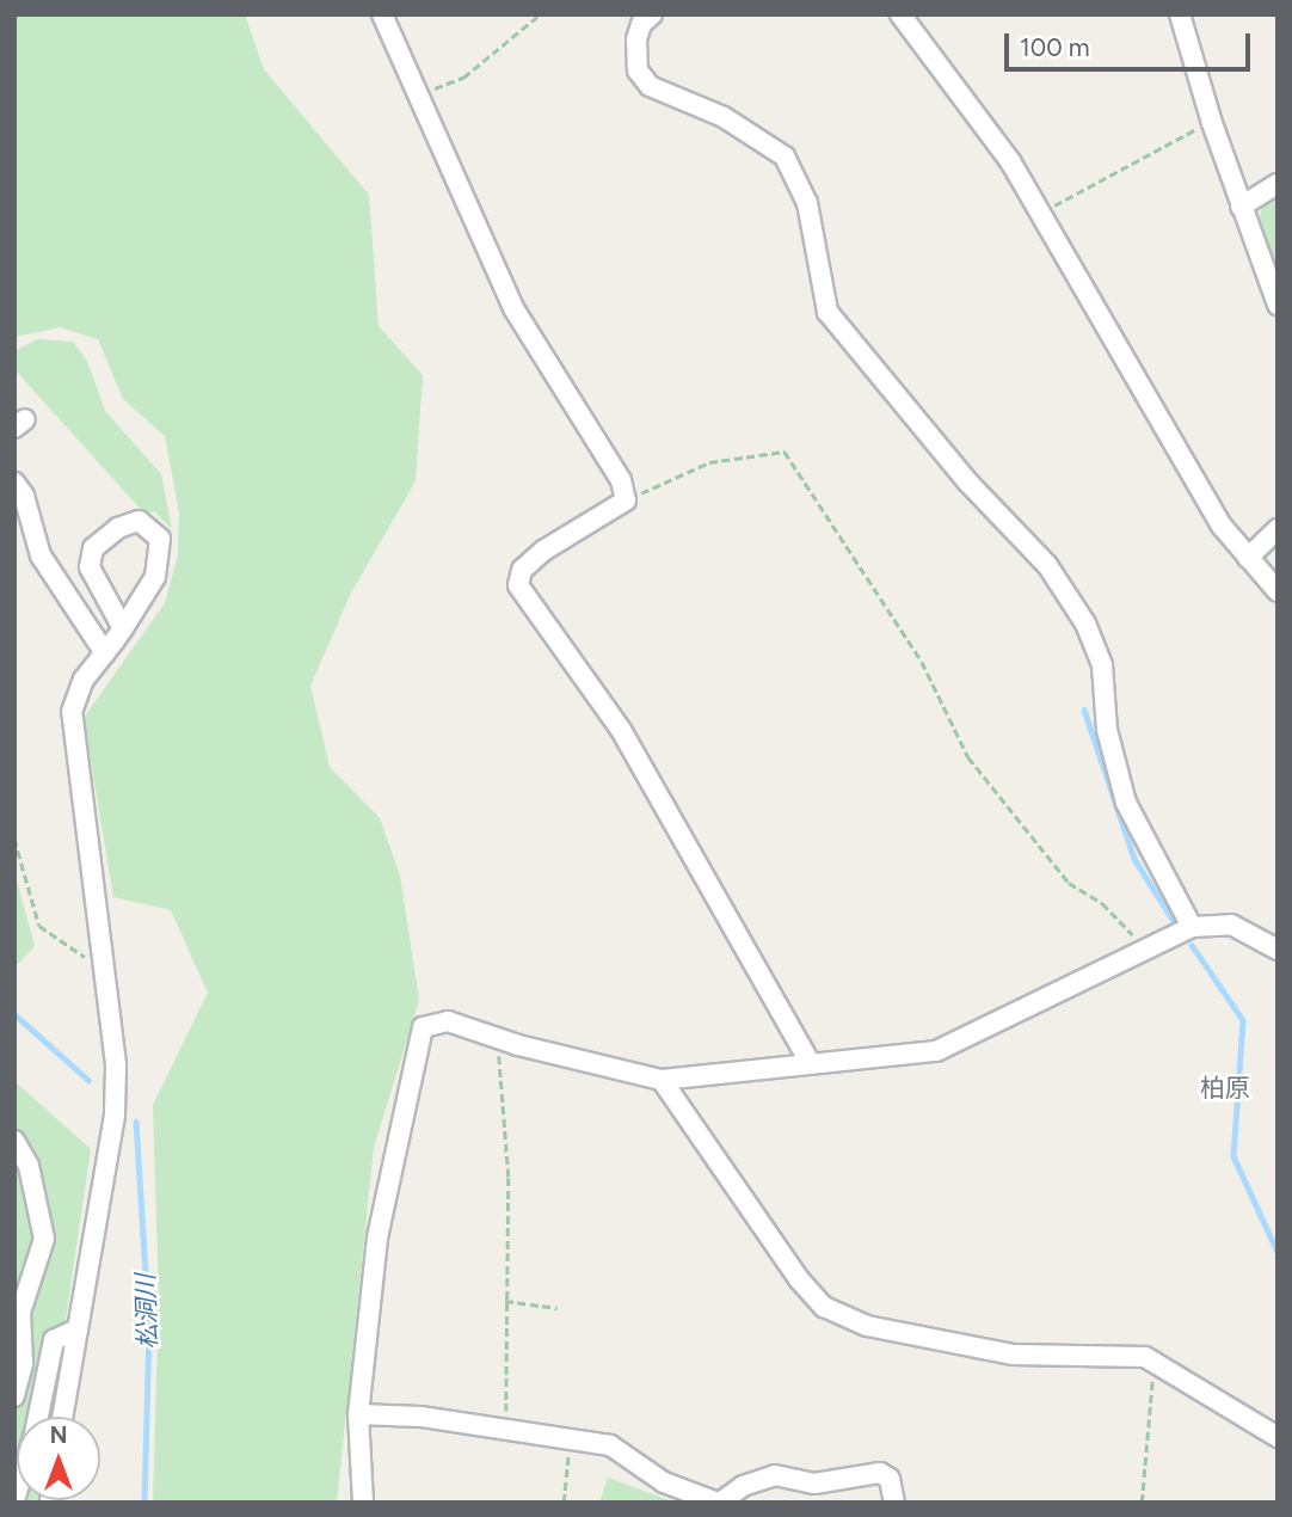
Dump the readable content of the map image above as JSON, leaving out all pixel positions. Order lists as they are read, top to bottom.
{
  "districts": ["柏原"],
  "water": ["松洞川"],
  "scale_bar": "100 m",
  "north": "top"
}
